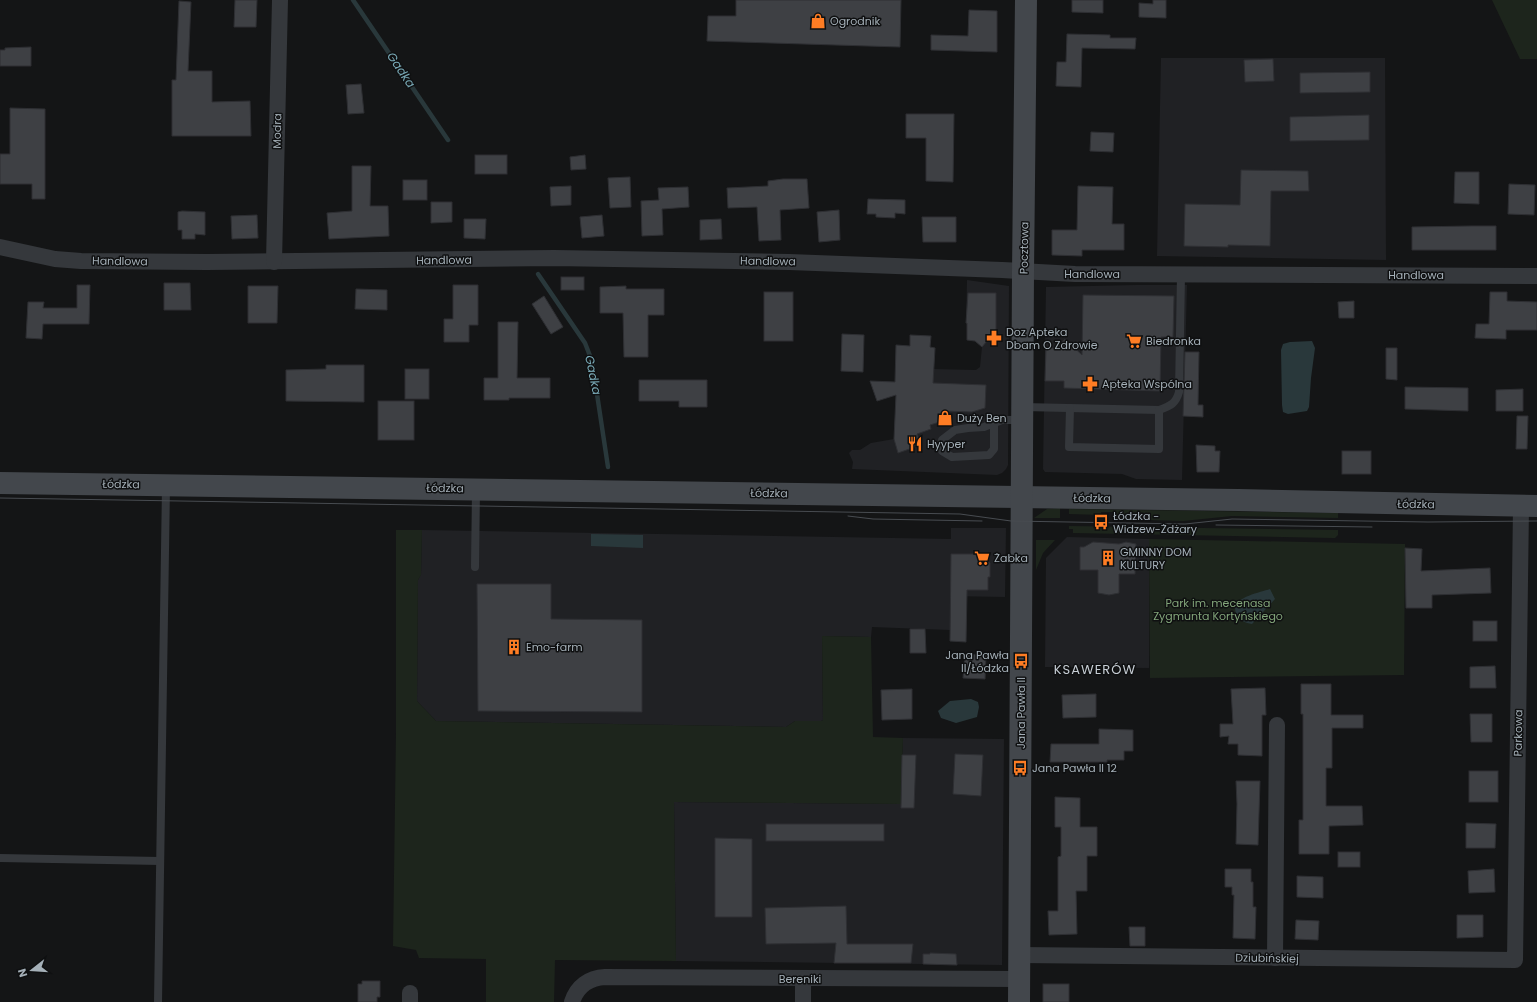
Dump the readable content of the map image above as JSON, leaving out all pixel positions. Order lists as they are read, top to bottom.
{
  "streets": {
    "main road": ["Pocztowa", "Łódzka", "Jana Pawła II"],
    "street": [
      "Modra",
      "Handlowa",
      "Parkowa",
      "Dziubińskiej",
      "Bereniki"
    ]
  },
  "crossings": [
    ["Modra", "Handlowa"],
    ["Pocztowa", "Handlowa"],
    ["Pocztowa", "Łódzka"],
    ["Pocztowa", "Jana Pawła II"],
    ["Łódzka", "Jana Pawła II"],
    ["Łódzka", "Parkowa"],
    ["Jana Pawła II", "Dziubińskiej"],
    ["Jana Pawła II", "Bereniki"],
    ["Parkowa", "Dziubińskiej"]
  ],
  "districts": ["KSAWERÓW"],
  "water": ["Gadka"],
  "parks": ["Park im. mecenasa Zygmunta Kortyńskiego"],
  "places": {
    "shop": ["Ogrodnik", "Duży Ben"],
    "pharmacy": ["Doz Apteka Dbam O Zdrowie", "Apteka Wspólna"],
    "supermarket": ["Biedronka", "Żabka"],
    "restaurant": ["Hyyper"],
    "bus stop": ["Łódzka - Widzew-Żdżary", "Jana Pawła II/Łódzka", "Jana Pawła II 12"],
    "building": ["GMINNY DOM KULTURY", "Emo-farm"]
  },
  "north": "left"
}
